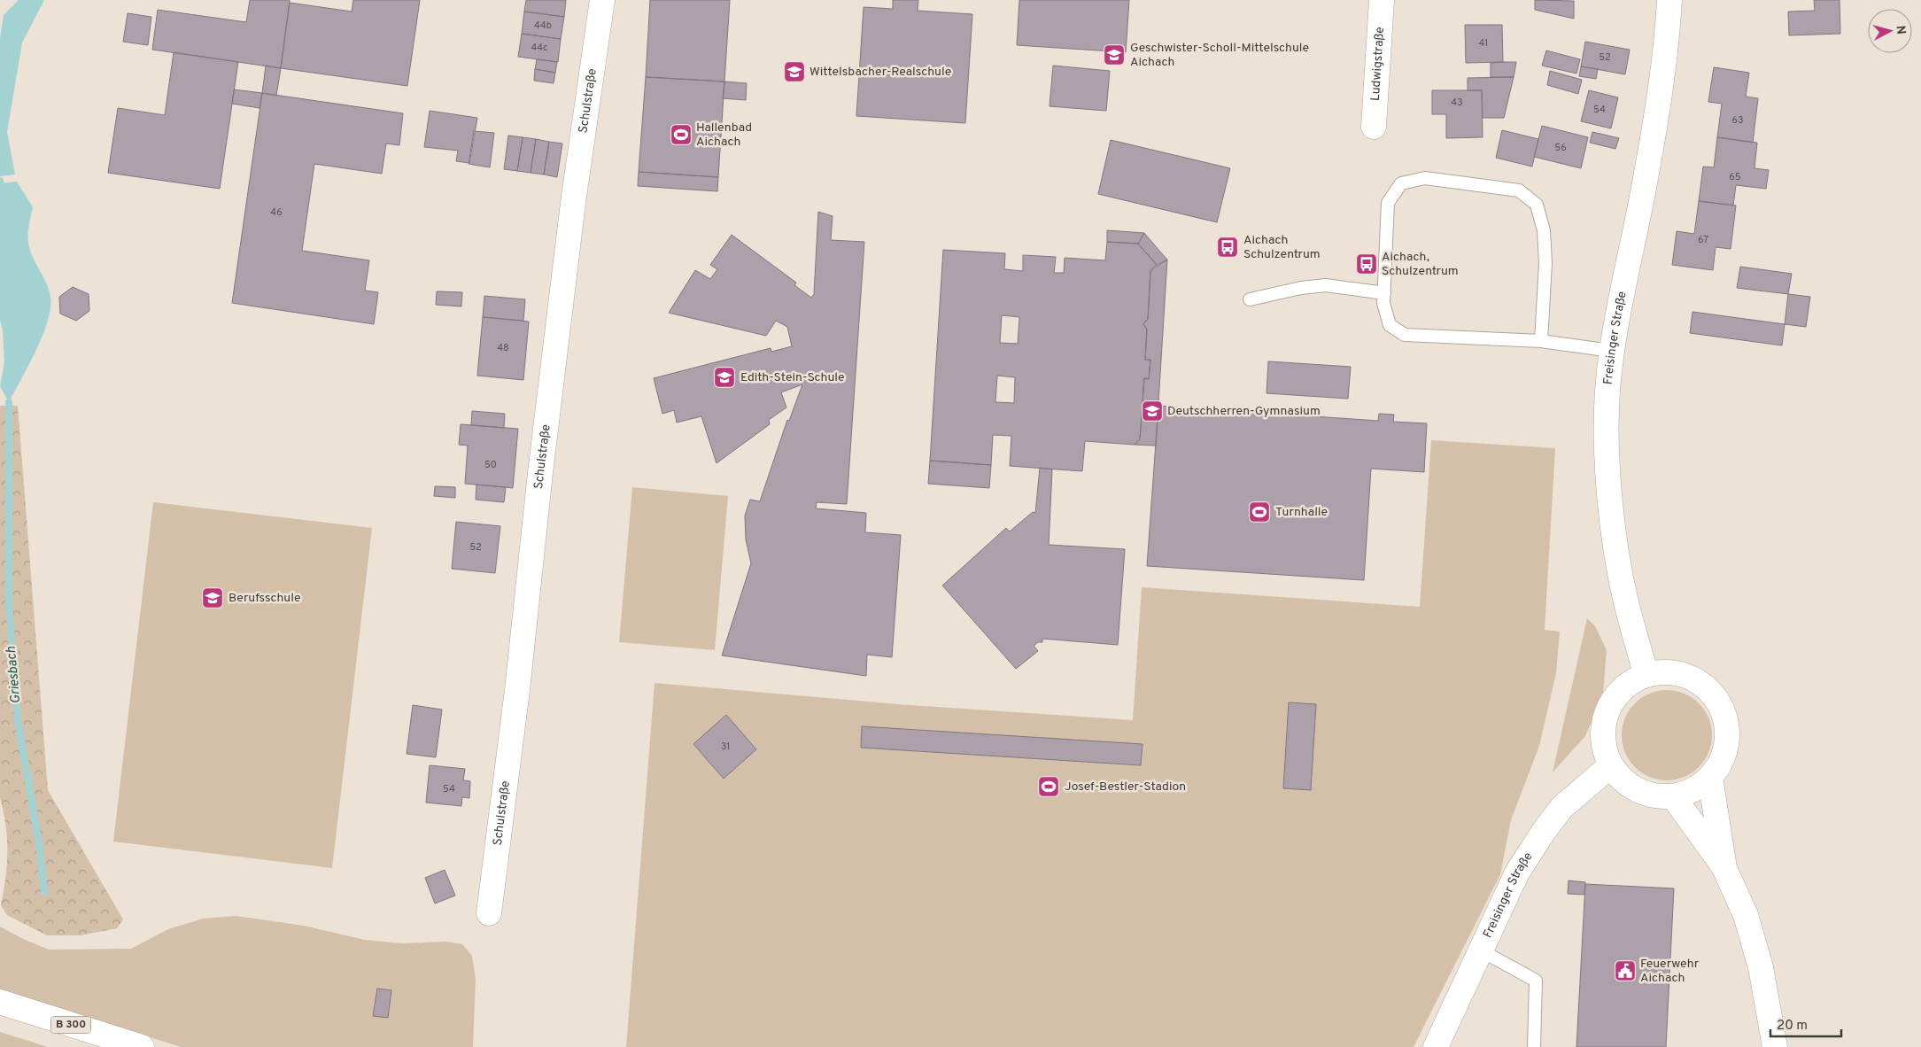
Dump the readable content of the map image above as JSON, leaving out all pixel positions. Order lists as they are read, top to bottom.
{
  "streets": {
    "main road": [
      "Ludwigstraße",
      "Schulstraße",
      "Freisinger Straße",
      "B 300"
    ]
  },
  "water": ["Griesbach"],
  "places": {
    "school or university": [
      "Geschwister-Scholl-Mittelschule Aichach",
      "Wittelsbacher-Realschule",
      "Edith-Stein-Schule",
      "Deutschherren-Gymnasium",
      "Berufsschule"
    ],
    "sports": ["Hallenbad Aichach", "Turnhalle", "Josef-Bestler-Stadion"],
    "bus stop": ["Aichach Schulzentrum", "Aichach, Schulzentrum"],
    "public building": ["Feuerwehr Aichach"]
  },
  "house_numbers": [
    "44b",
    "41",
    "44c",
    "52",
    "43",
    "54",
    "63",
    "56",
    "65",
    "46",
    "67",
    "48",
    "50",
    "52",
    "31",
    "54"
  ],
  "scale_bar": "20 m",
  "north": "right"
}
